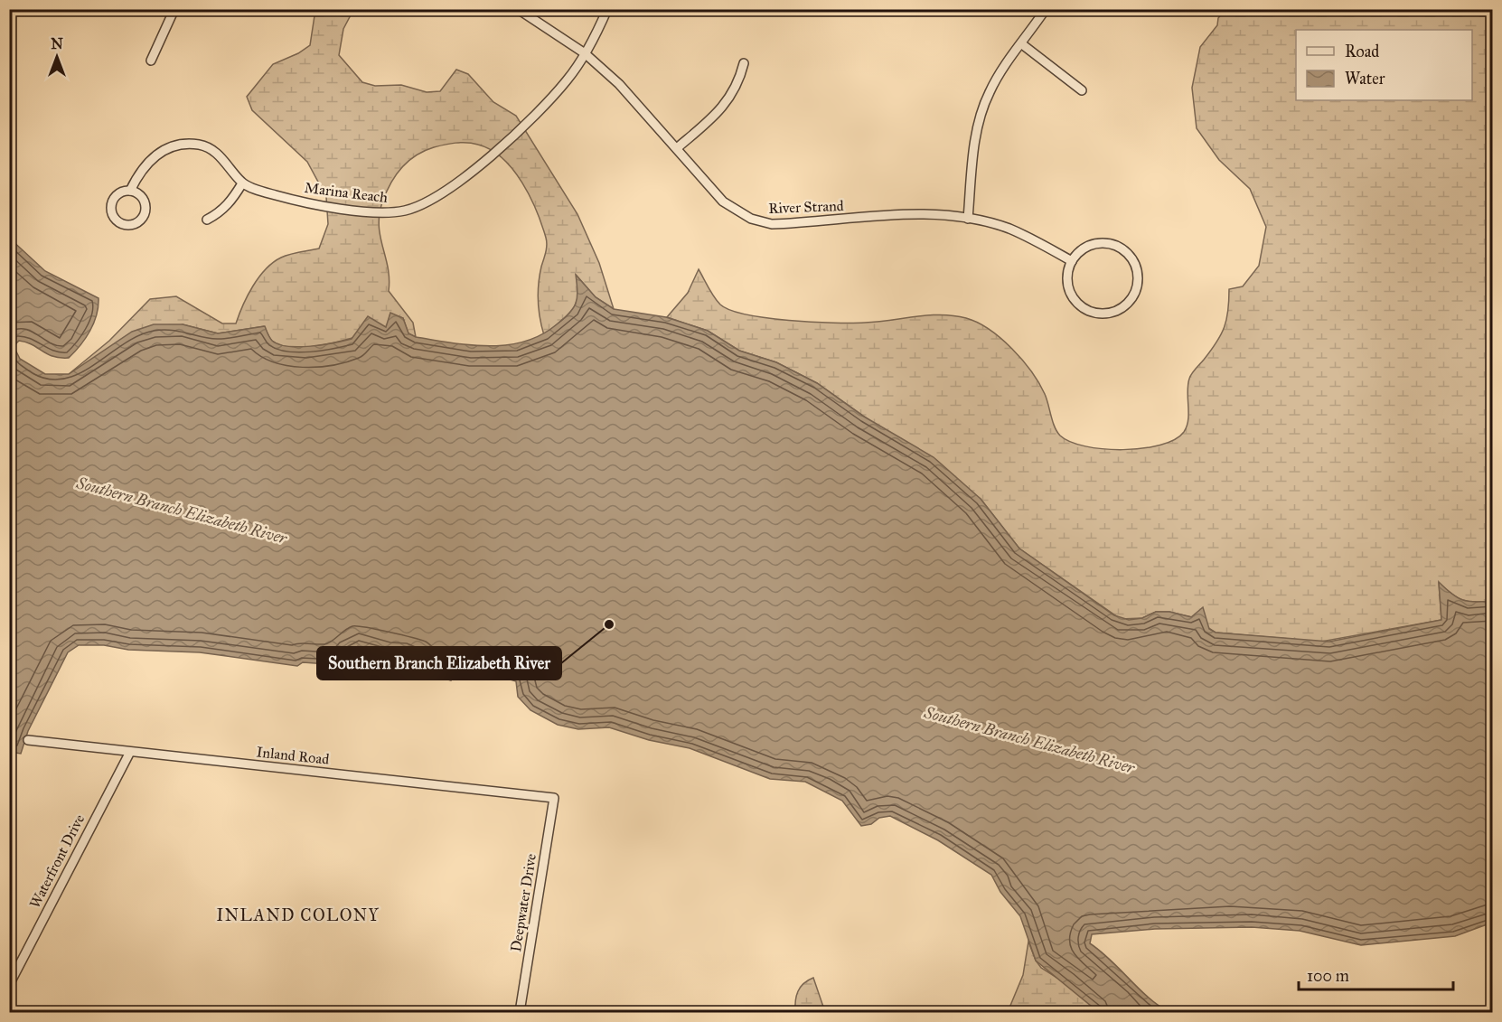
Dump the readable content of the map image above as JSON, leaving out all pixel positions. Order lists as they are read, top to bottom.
{
  "streets": {
    "street": [
      "Marina Reach",
      "River Strand",
      "Inland Road",
      "Waterfront Drive",
      "Deepwater Drive"
    ]
  },
  "crossings": [
    ["Marina Reach", "River Strand"],
    ["Inland Road", "Waterfront Drive"],
    ["Inland Road", "Deepwater Drive"]
  ],
  "districts": ["INLAND COLONY"],
  "water": ["Southern Branch Elizabeth River"],
  "places": ["Southern Branch Elizabeth River"],
  "legend": ["Road", "Water"],
  "scale_bar": "100 m",
  "north": "top"
}
